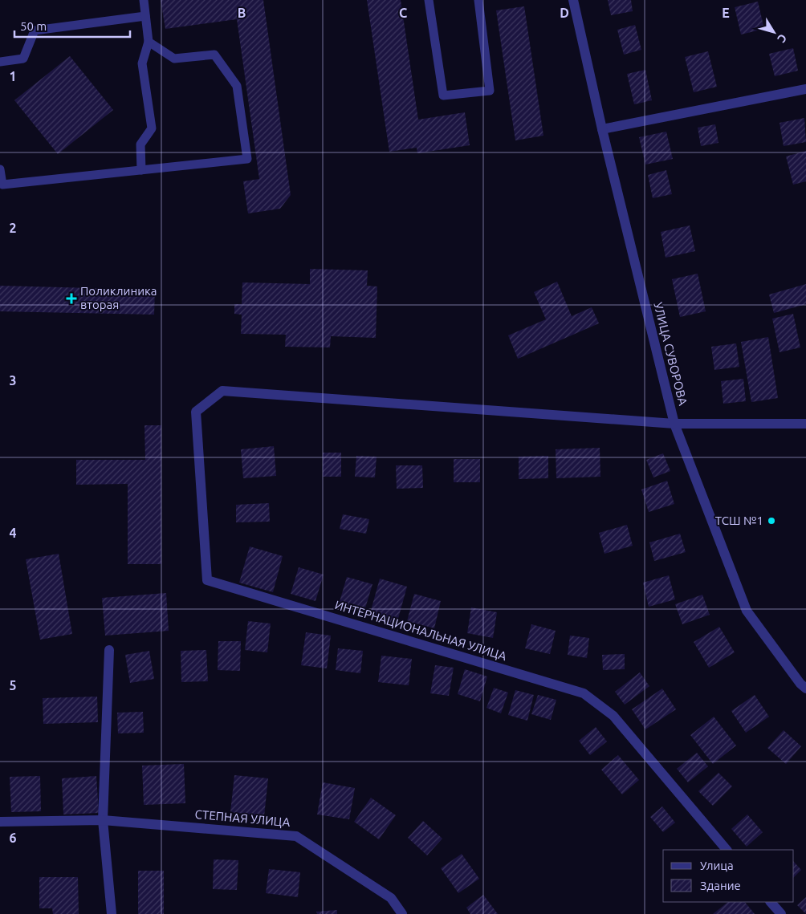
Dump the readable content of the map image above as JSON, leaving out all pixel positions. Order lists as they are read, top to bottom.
{
  "streets": {
    "street": ["УЛИЦА СУВОРОВА", "ИНТЕРНАЦИОНАЛЬНАЯ УЛИЦА", "СТЕПНАЯ УЛИЦА"]
  },
  "crossings": [
    ["УЛИЦА СУВОРОВА", "ИНТЕРНАЦИОНАЛЬНАЯ УЛИЦА"]
  ],
  "places": {
    "health": ["Поликлиника вторая"],
    "other": ["ТСШ №1"]
  },
  "legend": ["Улица", "Здание"],
  "scale_bar": "50 m",
  "north": "bottom right",
  "grid": {
    "columns": [
      "B",
      "C",
      "D",
      "E"
    ],
    "rows": [
      "1",
      "2",
      "3",
      "4",
      "5",
      "6"
    ]
  }
}
